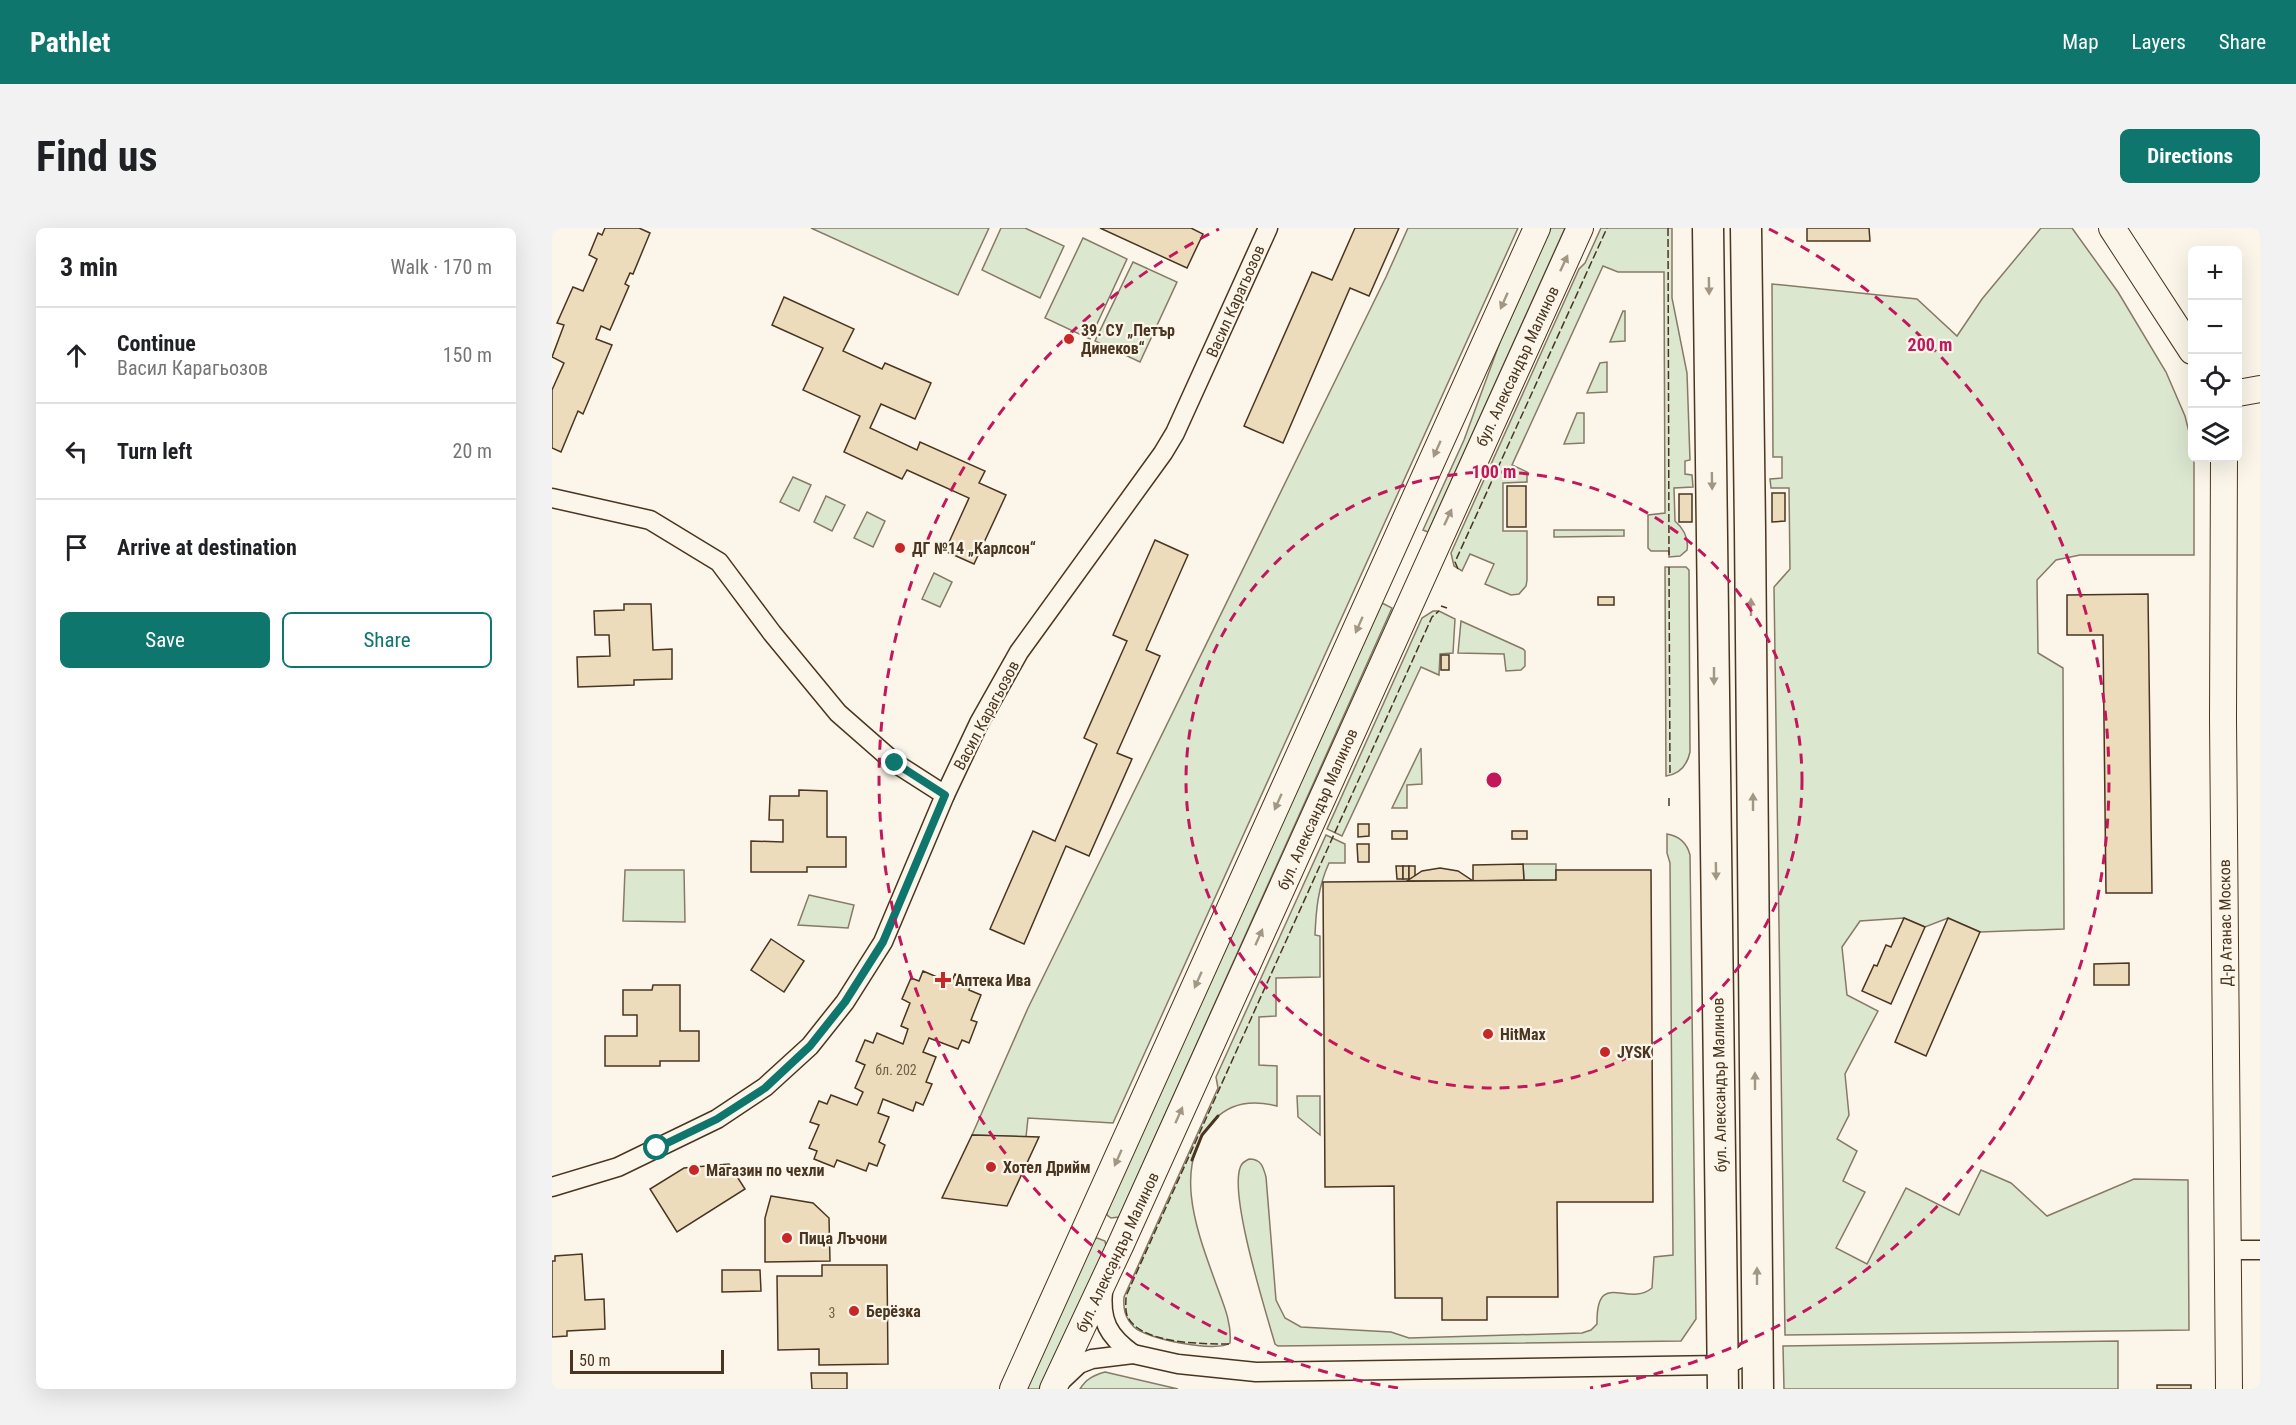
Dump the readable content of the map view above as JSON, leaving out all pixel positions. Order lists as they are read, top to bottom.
{
  "streets": {
    "main road": ["бул. Александър Малинов"],
    "street": ["Васил Карагьозов", "Д-р Атанас Москов"]
  },
  "places": {
    "other": [
      "39. СУ „Петър Динеков“",
      "ДГ №14 „Карлсон“",
      "HitMax",
      "JYSK",
      "Хотел Дрийм",
      "Магазин по чехли",
      "Пица Лъчони",
      "Берёзка"
    ],
    "health": ["Аптека Ива"]
  },
  "house_numbers": ["бл. 202", "3"],
  "scale_bar": "50 m",
  "page": {
    "header": "Pathlet",
    "nav": ["Map", "Layers", "Share"],
    "buttons": [
      "Directions",
      ["Save", "Share"]
    ],
    "title": "Find us",
    "heading": ["3 min", "Walk · 170 m"],
    "map_buttons": ["+", "−"],
    "list": [
      ["Continue", "Васил Карагьозов", "150 m"],
      ["Turn left", "20 m"],
      "Arrive at destination"
    ],
    "scale": "50 m"
  },
  "rings": ["200 m", "100 m"]
}
